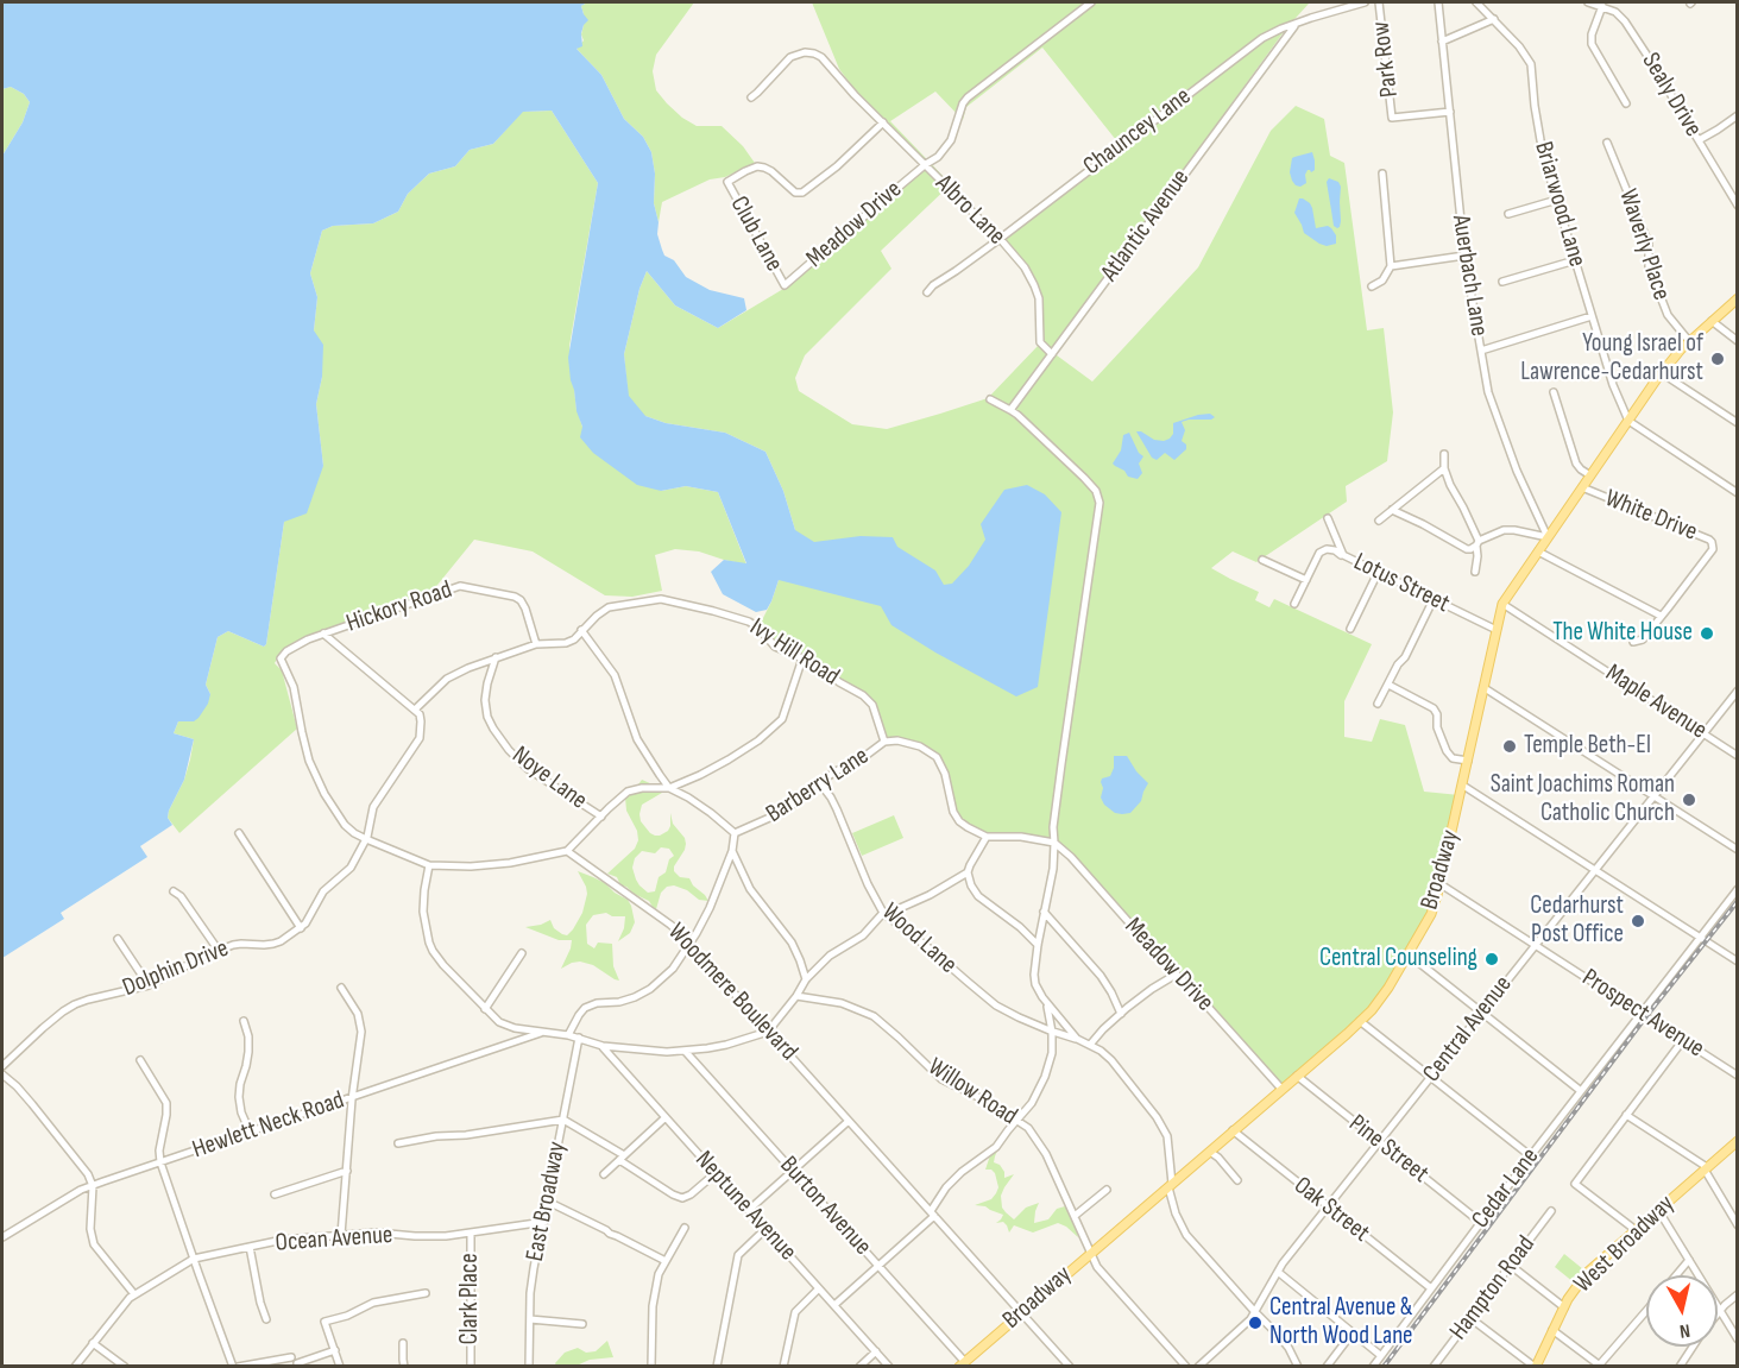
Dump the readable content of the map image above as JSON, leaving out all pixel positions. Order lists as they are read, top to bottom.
{
  "streets": {
    "main road": ["Broadway", "West Broadway"],
    "street": [
      "Park Row",
      "Sealy Drive",
      "Chauncey Lane",
      "Briarwood Lane",
      "Albro Lane",
      "Meadow Drive",
      "Atlantic Avenue",
      "Club Lane",
      "Waverly Place",
      "Auerbach Lane",
      "White Drive",
      "Lotus Street",
      "Hickory Road",
      "Ivy Hill Road",
      "Maple Avenue",
      "Noye Lane",
      "Barberry Lane",
      "Wood Lane",
      "Dolphin Drive",
      "Woodmere Boulevard",
      "Prospect Avenue",
      "Central Avenue",
      "Willow Road",
      "Hewlett Neck Road",
      "Pine Street",
      "Cedar Lane",
      "East Broadway",
      "Neptune Avenue",
      "Burton Avenue",
      "Oak Street",
      "Ocean Avenue",
      "Hampton Road",
      "Clark Place"
    ]
  },
  "crossings": [
    ["Park Row", "Auerbach Lane"],
    ["Chauncey Lane", "Albro Lane"],
    ["Chauncey Lane", "Atlantic Avenue"],
    ["Briarwood Lane", "Broadway"],
    ["Albro Lane", "Meadow Drive"],
    ["Albro Lane", "Atlantic Avenue"],
    ["Albro Lane", "Club Lane"],
    ["Meadow Drive", "Club Lane"],
    ["Meadow Drive", "Broadway"],
    ["Waverly Place", "Broadway"],
    ["Auerbach Lane", "Broadway"],
    ["White Drive", "Broadway"],
    ["Lotus Street", "Broadway"],
    ["Hickory Road", "Ivy Hill Road"],
    ["Ivy Hill Road", "Noye Lane"],
    ["Ivy Hill Road", "Barberry Lane"],
    ["Maple Avenue", "Broadway"],
    ["Maple Avenue", "Central Avenue"],
    ["Barberry Lane", "Wood Lane"],
    ["Broadway", "Wood Lane"],
    ["Broadway", "Woodmere Boulevard"],
    ["Broadway", "Prospect Avenue"],
    ["Broadway", "Willow Road"],
    ["Broadway", "Pine Street"],
    ["Broadway", "Burton Avenue"],
    ["Broadway", "Oak Street"],
    ["Wood Lane", "Central Avenue"],
    ["Prospect Avenue", "Central Avenue"],
    ["Prospect Avenue", "Cedar Lane"],
    ["Central Avenue", "Pine Street"],
    ["Central Avenue", "Oak Street"],
    ["Pine Street", "Cedar Lane"],
    ["Cedar Lane", "Oak Street"],
    ["East Broadway", "Ocean Avenue"],
    ["Ocean Avenue", "Clark Place"]
  ],
  "places": [
    "Young Israel of Lawrence-Cedarhurst",
    "The White House",
    "Temple Beth-El",
    "Saint Joachims Roman Catholic Church",
    "Cedarhurst Post Office",
    "Central Counseling",
    "Central Avenue & North Wood Lane"
  ],
  "north": "bottom"
}
